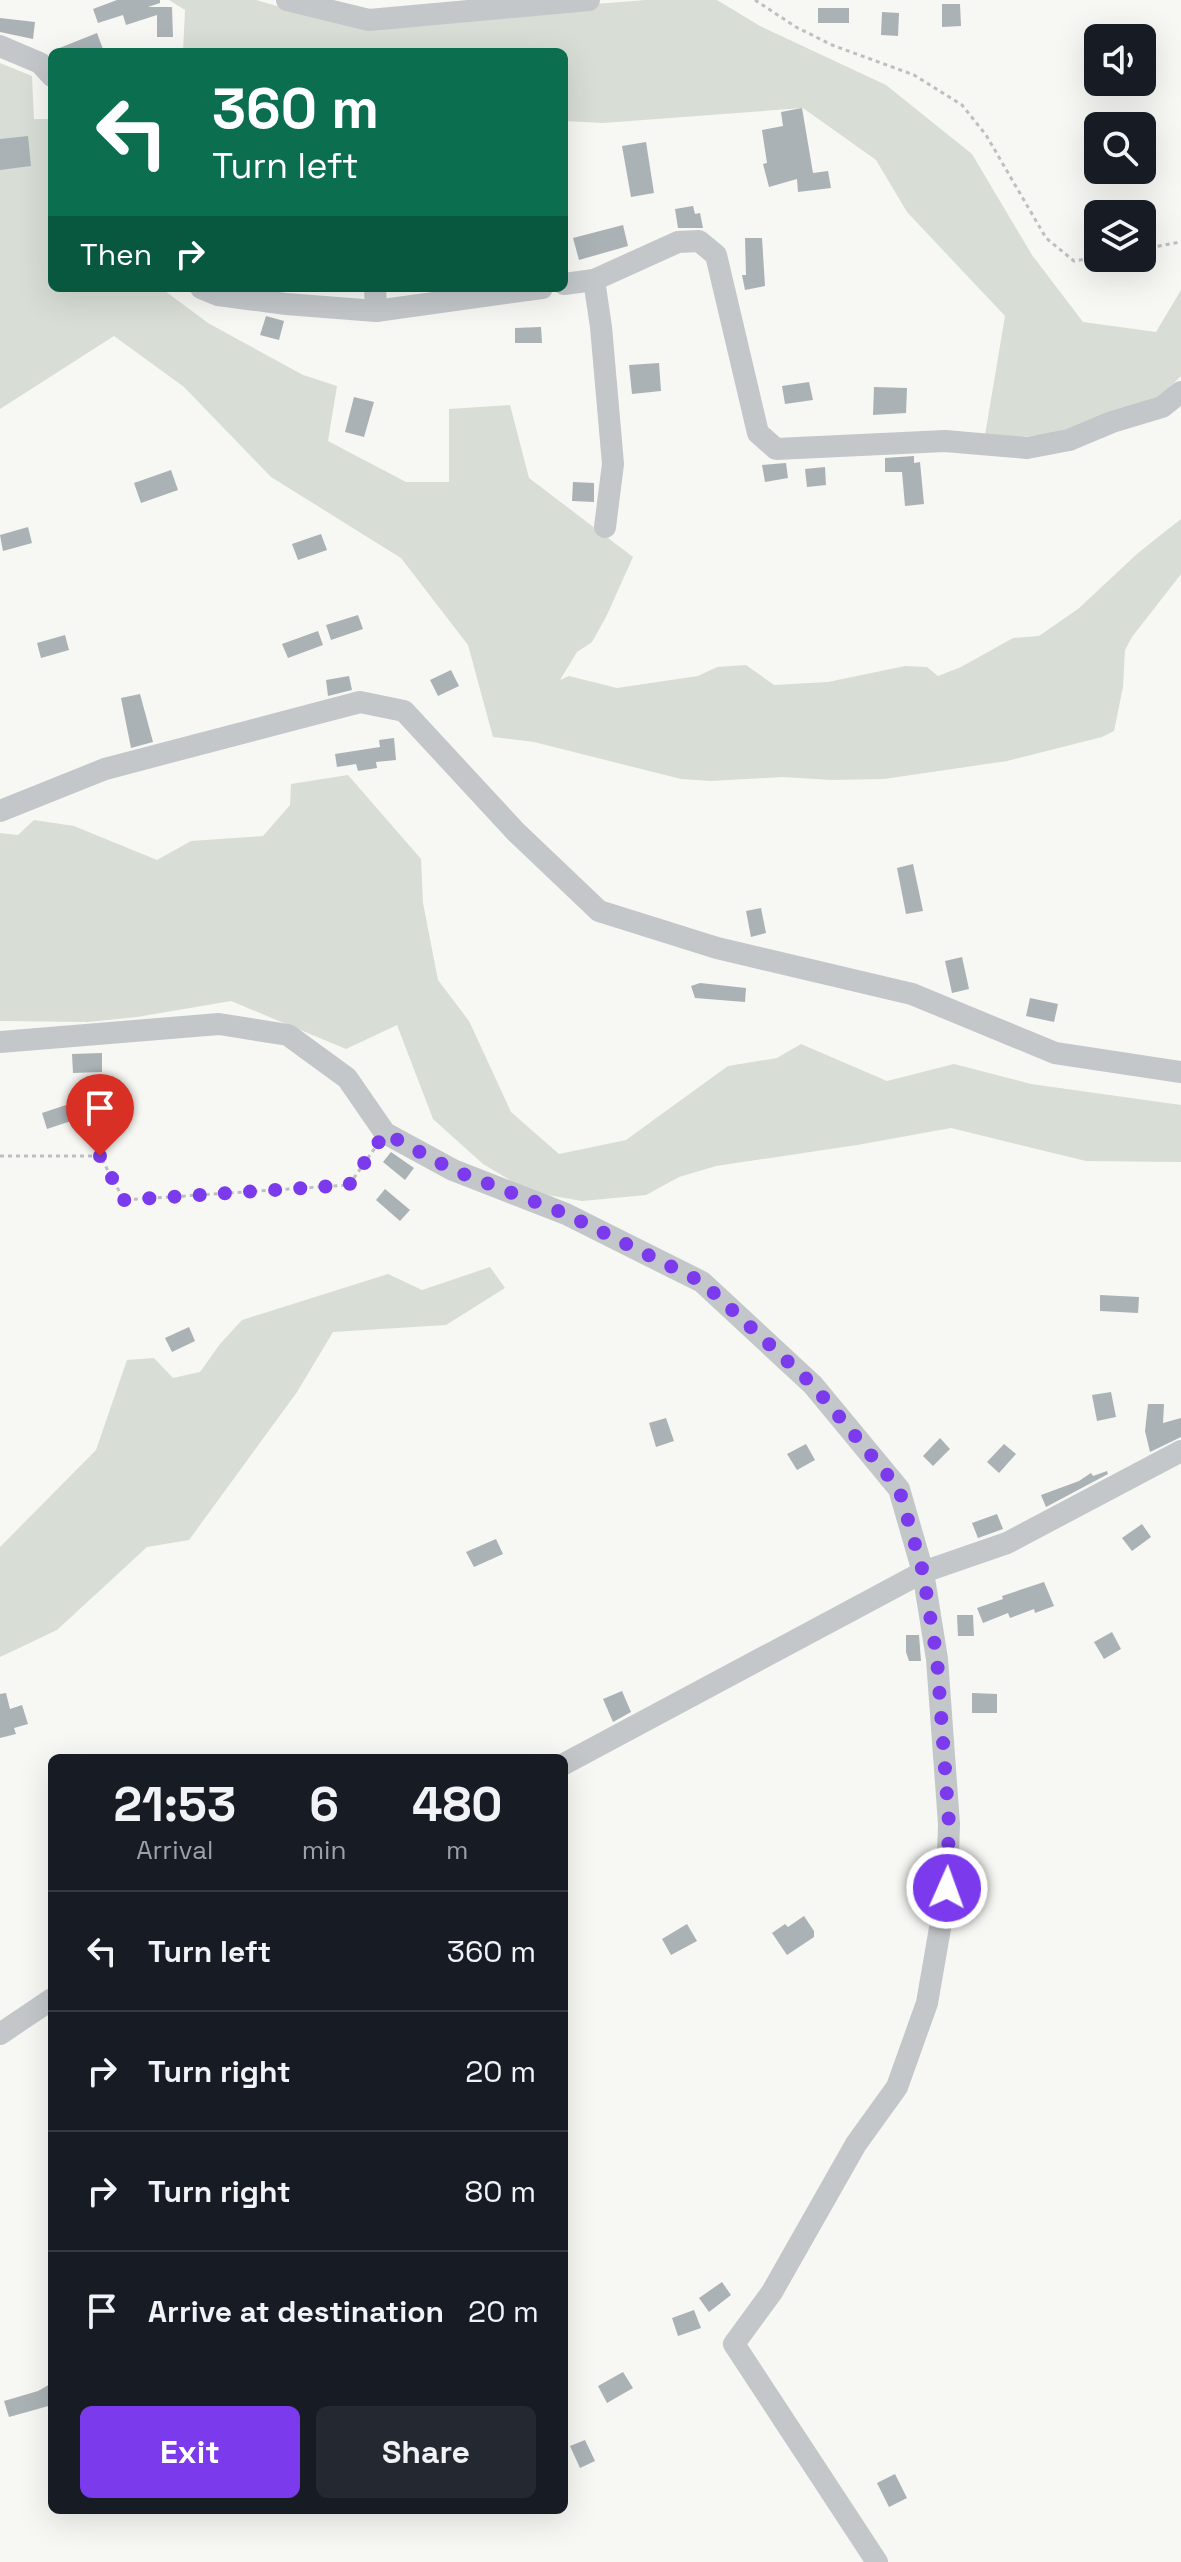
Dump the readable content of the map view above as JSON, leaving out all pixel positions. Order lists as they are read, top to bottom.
{
  "page": {
    "turn": ["360 m", "Turn left"],
    "then": "Then",
    "eta": [
      "21:53",
      "Arrival",
      "6",
      "min",
      "480",
      "m"
    ],
    "list": [
      {
        "name": "Turn left",
        "value": "360 m"
      },
      {
        "name": "Turn right",
        "value": "20 m"
      },
      {
        "name": "Turn right",
        "value": "80 m"
      },
      {
        "name": "Arrive at destination",
        "value": "20 m"
      }
    ],
    "buttons": ["Exit", "Share"]
  }
}
